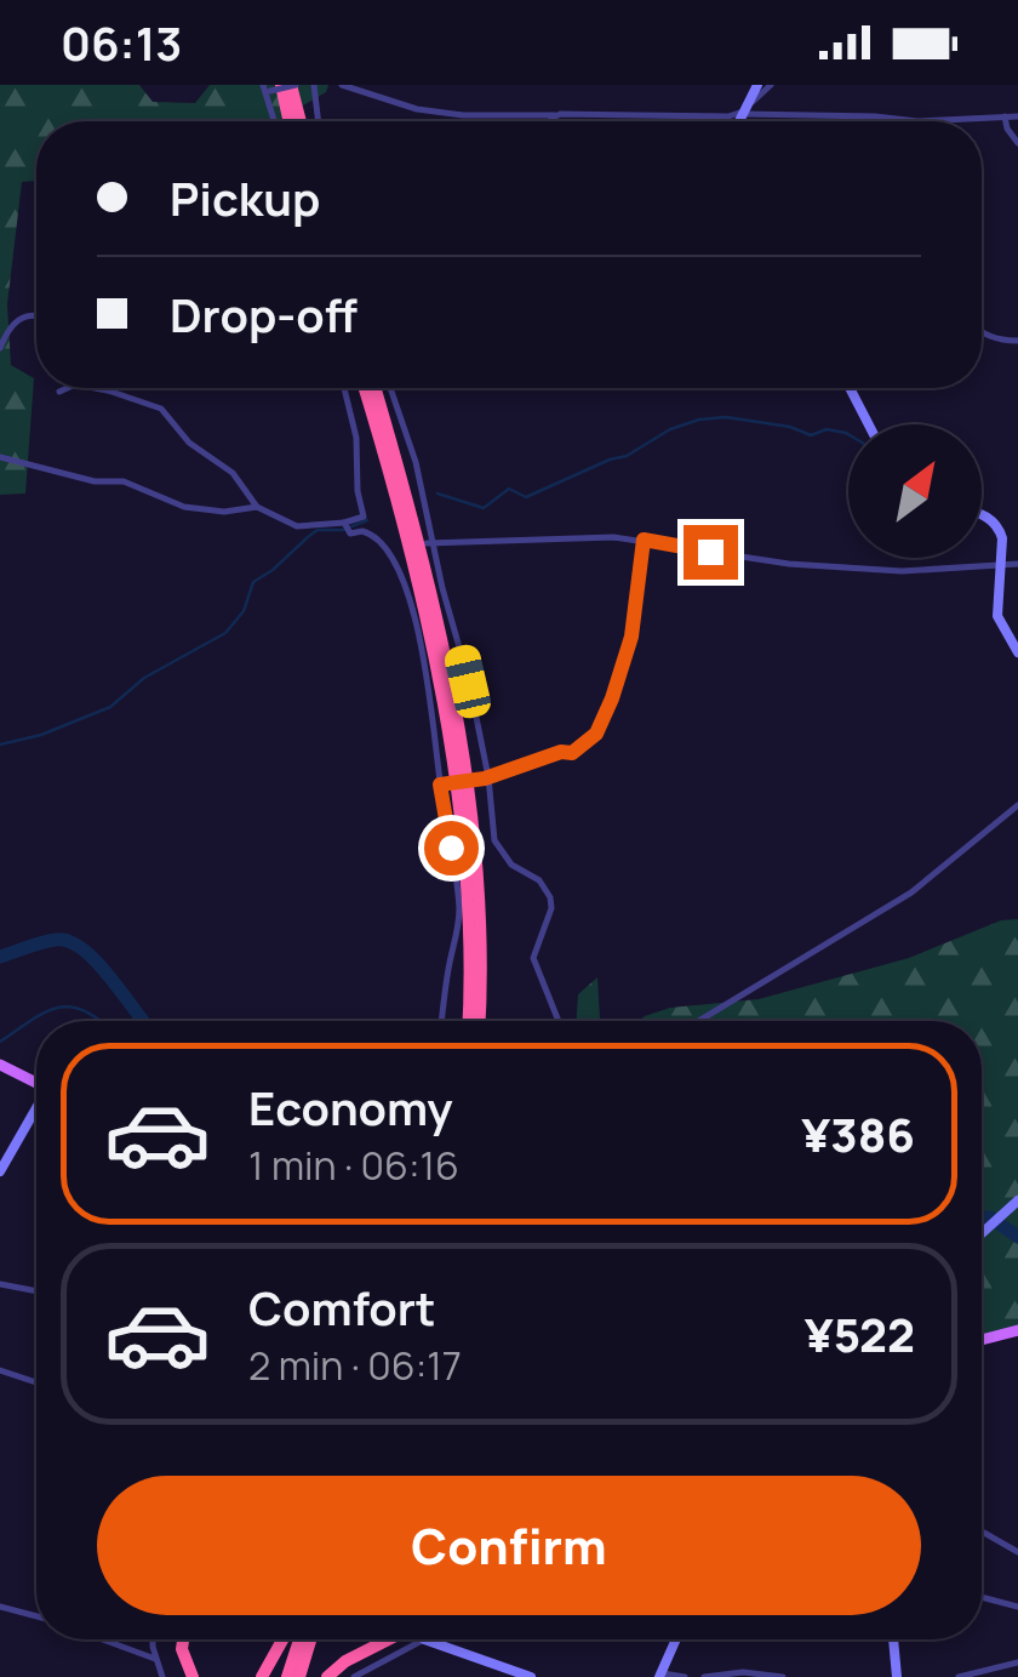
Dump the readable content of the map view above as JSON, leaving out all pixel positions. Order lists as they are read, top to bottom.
{
  "north": "top right",
  "page": {
    "status": "06:13",
    "banner": ["Pickup", "Drop-off"],
    "list": [
      {
        "name": "Economy",
        "note": "1 min · 06:16",
        "value": "¥386"
      },
      {
        "name": "Comfort",
        "note": "2 min · 06:17",
        "value": "¥522"
      }
    ],
    "buttons": "Confirm"
  }
}
